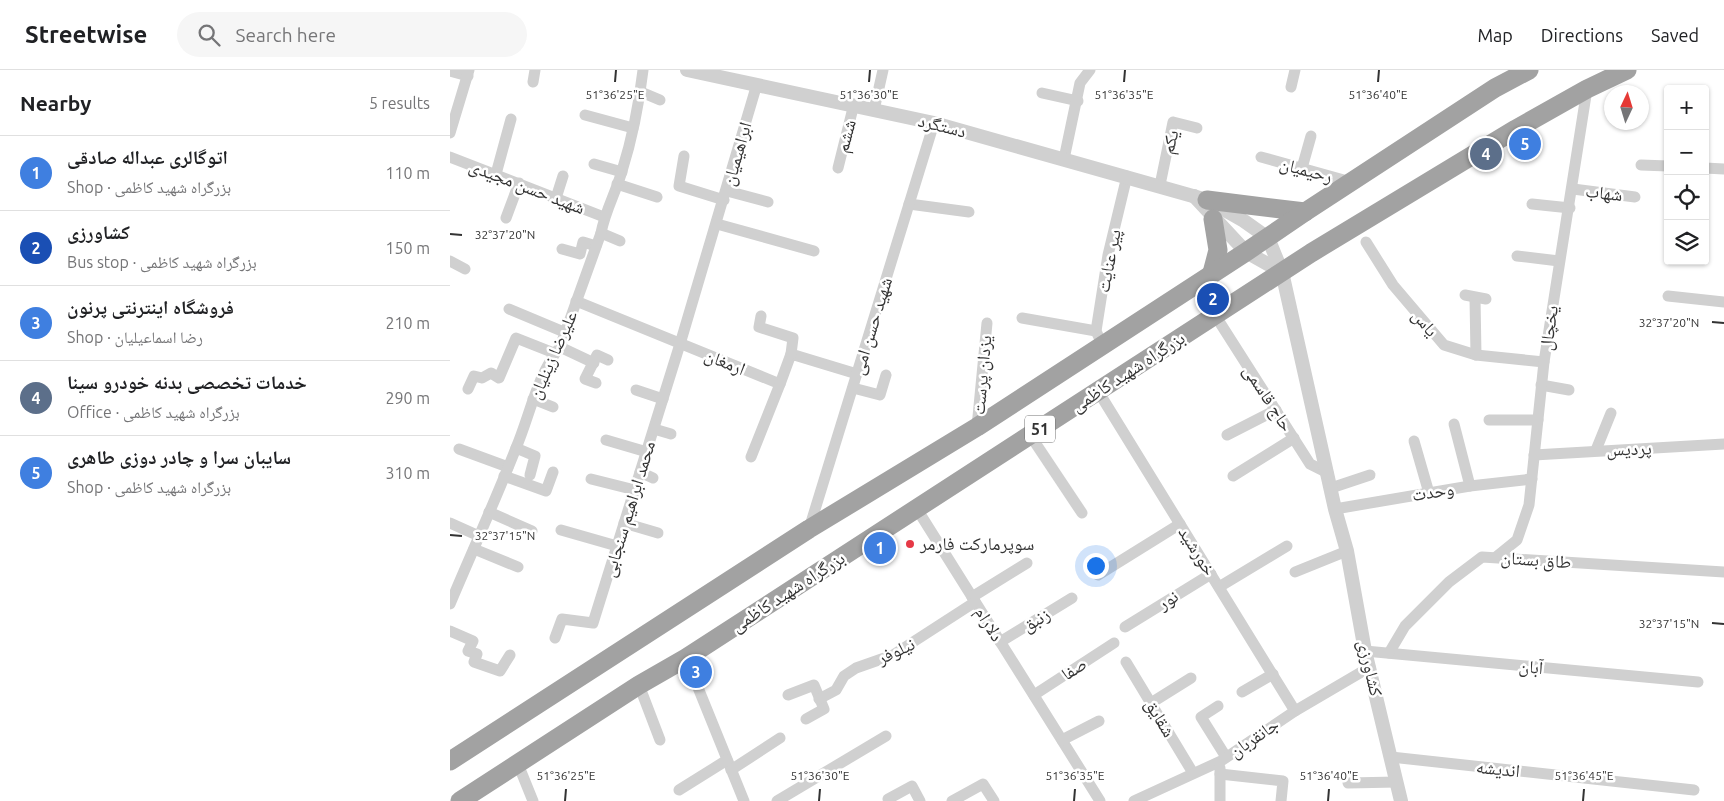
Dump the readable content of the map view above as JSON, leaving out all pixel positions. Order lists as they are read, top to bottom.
{
  "streets": {
    "highway": ["بزرگراه شهید کاظمی", "51"],
    "street": [
      "دستگرد",
      "ششم",
      "یکم",
      "ابراهیمیان",
      "رحیمیان",
      "شهید حسن مجیدی",
      "شهاب",
      "پیر عنایت",
      "یاس",
      "شهید حسن امی",
      "یخچال",
      "علیرضا زینلیان",
      "ارمغان",
      "یزدان پرست",
      "حاج قاسمی",
      "پردیس",
      "وحدت",
      "محمد ابراهیم سنجابی",
      "خورشید",
      "طاق بستان",
      "نور",
      "زنبق",
      "دلارام",
      "نیلوفر",
      "آبان",
      "کشاورزی",
      "صفا",
      "شقایق",
      "جانقربان",
      "اندیشه"
    ]
  },
  "crossings": [
    ["دستگرد", "ششم"],
    ["دستگرد", "یکم"],
    ["دستگرد", "ابراهیمیان"],
    ["دستگرد", "پیر عنایت"],
    ["دستگرد", "شهید حسن امی"],
    ["دستگرد", "بزرگراه شهید کاظمی"],
    ["دستگرد", "کشاورزی"],
    ["ابراهیمیان", "ارمغان"],
    ["ابراهیمیان", "محمد ابراهیم سنجابی"],
    ["رحیمیان", "بزرگراه شهید کاظمی"],
    ["شهید حسن مجیدی", "علیرضا زینلیان"],
    ["شهاب", "یخچال"],
    ["پیر عنایت", "بزرگراه شهید کاظمی"],
    ["یاس", "یخچال"],
    ["شهید حسن امی", "بزرگراه شهید کاظمی"],
    ["یخچال", "بزرگراه شهید کاظمی"],
    ["یخچال", "پردیس"],
    ["یخچال", "وحدت"],
    ["یخچال", "طاق بستان"],
    ["علیرضا زینلیان", "ارمغان"],
    ["ارمغان", "محمد ابراهیم سنجابی"],
    ["بزرگراه شهید کاظمی", "یزدان پرست"],
    ["بزرگراه شهید کاظمی", "حاج قاسمی"],
    ["بزرگراه شهید کاظمی", "خورشید"],
    ["بزرگراه شهید کاظمی", "دلارام"],
    ["بزرگراه شهید کاظمی", "کشاورزی"],
    ["حاج قاسمی", "کشاورزی"],
    ["وحدت", "کشاورزی"],
    ["خورشید", "نور"],
    ["خورشید", "جانقربان"],
    ["طاق بستان", "آبان"],
    ["زنبق", "دلارام"],
    ["دلارام", "نیلوفر"],
    ["دلارام", "صفا"],
    ["آبان", "کشاورزی"],
    ["کشاورزی", "جانقربان"],
    ["کشاورزی", "اندیشه"],
    ["شقایق", "جانقربان"]
  ],
  "places": ["سوپرمارکت فارمر"],
  "north": "top",
  "page": {
    "header": "Streetwise",
    "search": "Search here",
    "nav": ["Map", "Directions", "Saved"],
    "heading": ["Nearby", "5 results"],
    "map_buttons": ["+", "−"],
    "pins": [
      "5",
      "4",
      "2",
      "1",
      "3"
    ],
    "list": [
      {
        "mark": "1",
        "name": "اتوگالری عبداله صادقی",
        "note": "Shop · بزرگراه شهید کاظمی",
        "value": "110 m"
      },
      {
        "mark": "2",
        "name": "کشاورزی",
        "note": "Bus stop · بزرگراه شهید کاظمی",
        "value": "150 m"
      },
      {
        "mark": "3",
        "name": "فروشگاه اینترنتی پرنون",
        "note": "Shop · رضا اسماعیلیان",
        "value": "210 m"
      },
      {
        "mark": "4",
        "name": "خدمات تخصصی بدنه خودرو سینا",
        "note": "Office · بزرگراه شهید کاظمی",
        "value": "290 m"
      },
      {
        "mark": "5",
        "name": "سایبان سرا و چادر دوزی طاهری",
        "note": "Shop · بزرگراه شهید کاظمی",
        "value": "310 m"
      }
    ]
  },
  "coordinates": [
    "51°36'25\"E",
    "51°36'30\"E",
    "51°36'35\"E",
    "51°36'40\"E",
    "32°37'20\"N",
    "32°37'15\"N",
    "51°36'45\"E"
  ]
}
